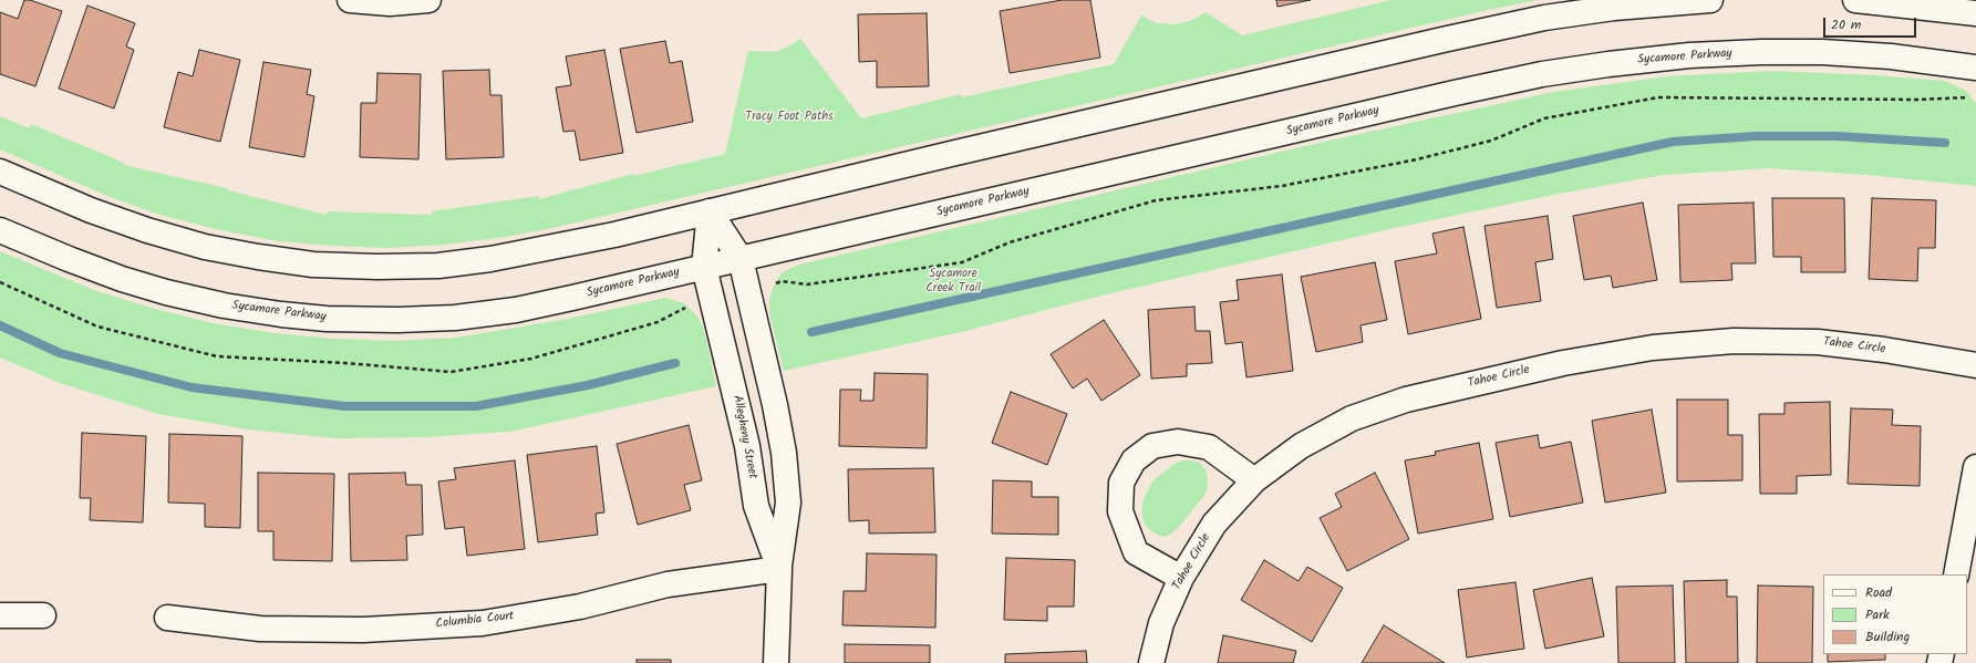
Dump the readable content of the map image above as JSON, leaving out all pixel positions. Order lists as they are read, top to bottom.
{
  "streets": {
    "main road": [
      "Sycamore Parkway",
      "Tahoe Circle",
      "Allegheny Street",
      "Columbia Court"
    ]
  },
  "crossings": [
    ["Sycamore Parkway", "Allegheny Street"],
    ["Allegheny Street", "Columbia Court"]
  ],
  "parks": ["Tracy Foot Paths", "Sycamore Creek Trail"],
  "legend": ["Road", "Park", "Building"],
  "scale_bar": "20 m"
}
